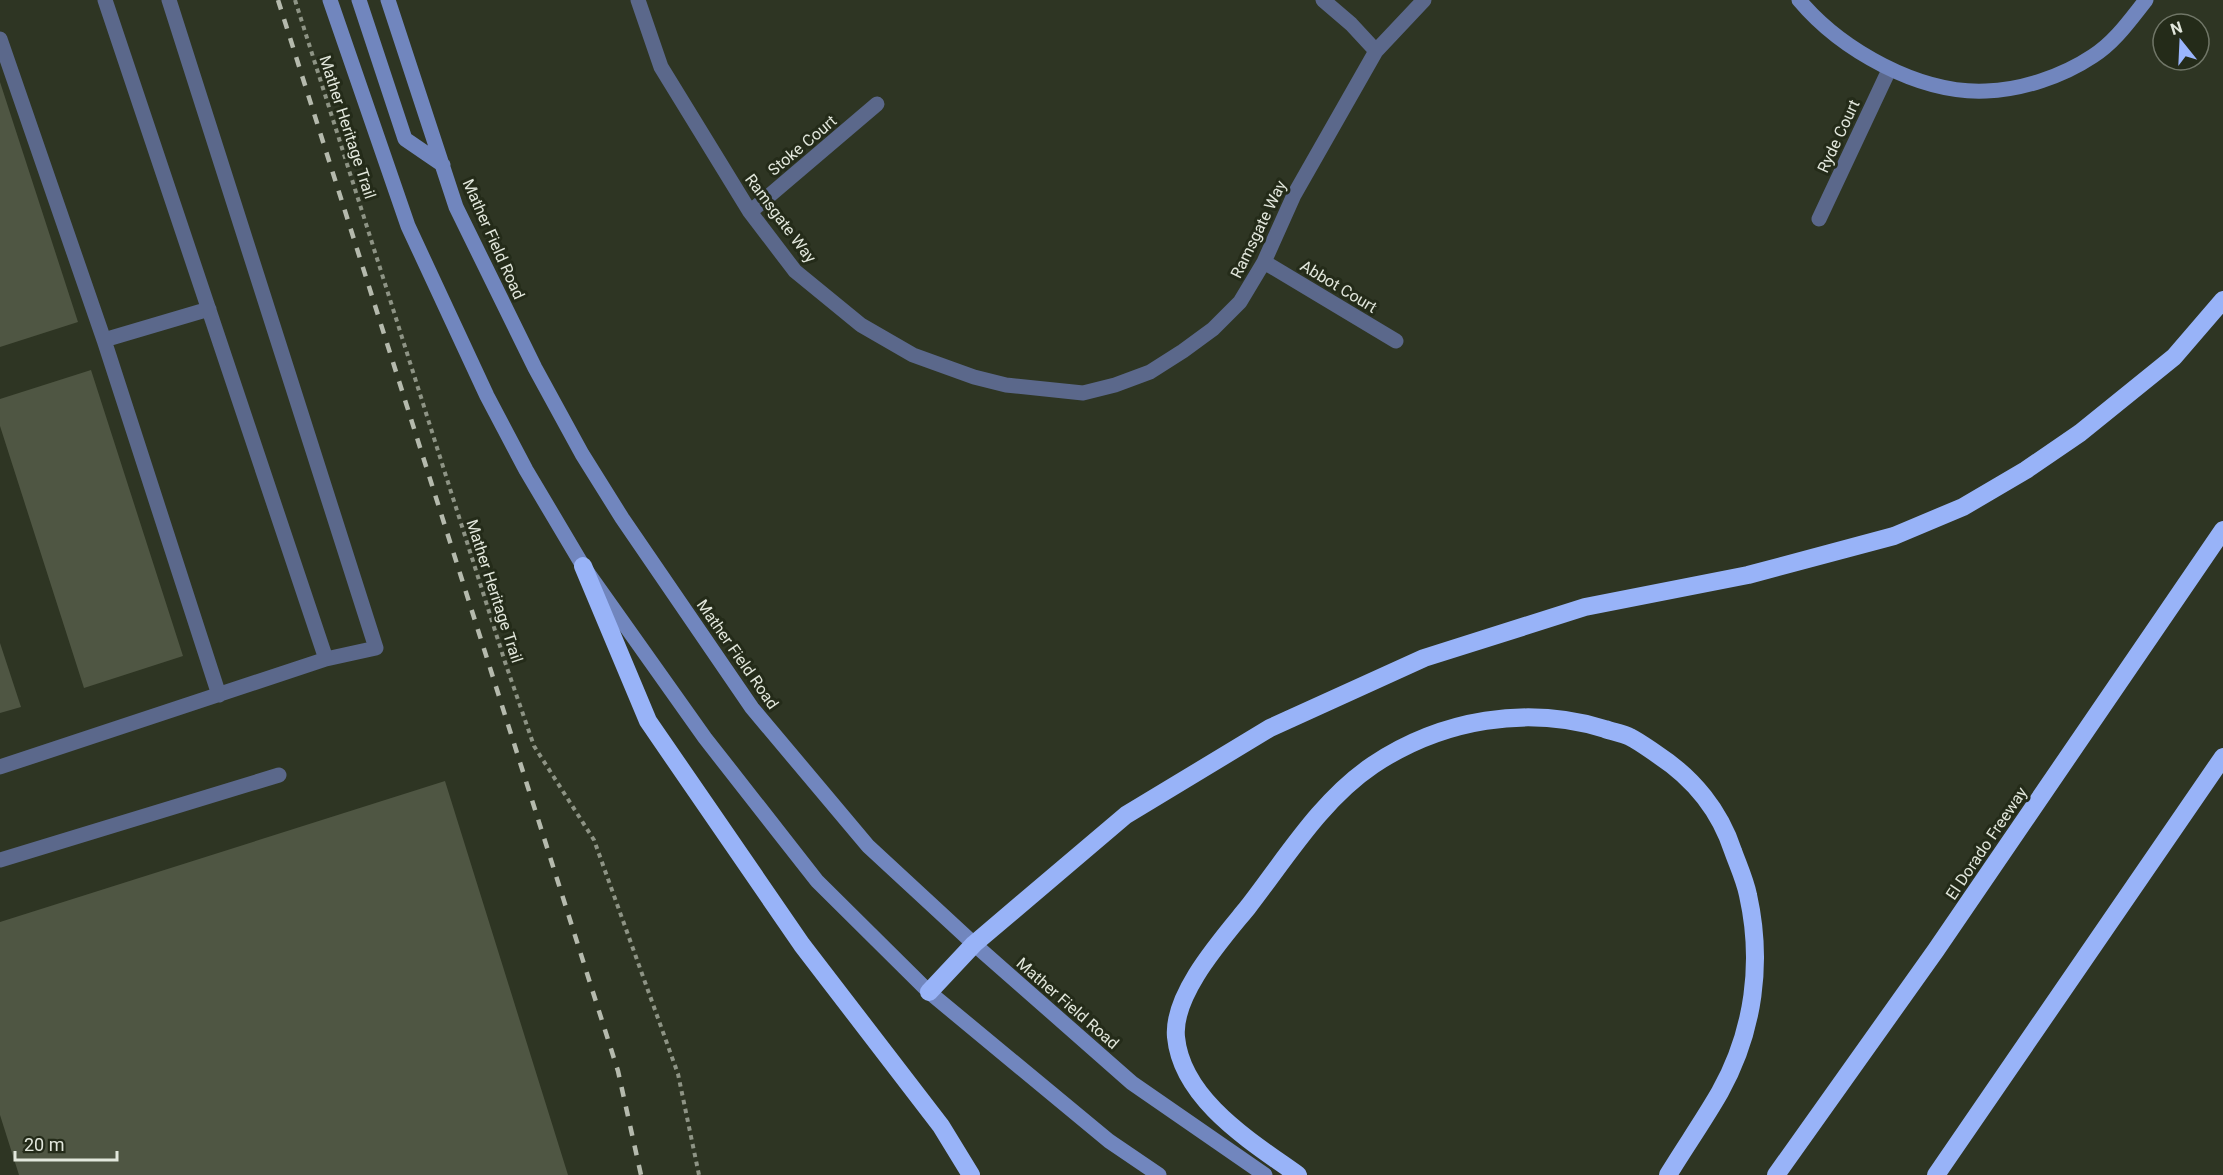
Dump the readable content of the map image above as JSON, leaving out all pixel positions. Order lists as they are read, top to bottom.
{
  "streets": {
    "highway": ["El Dorado Freeway"],
    "main road": ["Mather Field Road"],
    "street": [
      "Ryde Court",
      "Stoke Court",
      "Ramsgate Way",
      "Abbot Court"
    ],
    "path": ["Mather Heritage Trail"]
  },
  "crossings": [
    ["Stoke Court", "Ramsgate Way"],
    ["Ramsgate Way", "Abbot Court"]
  ],
  "scale_bar": "20 m",
  "north": "top"
}
